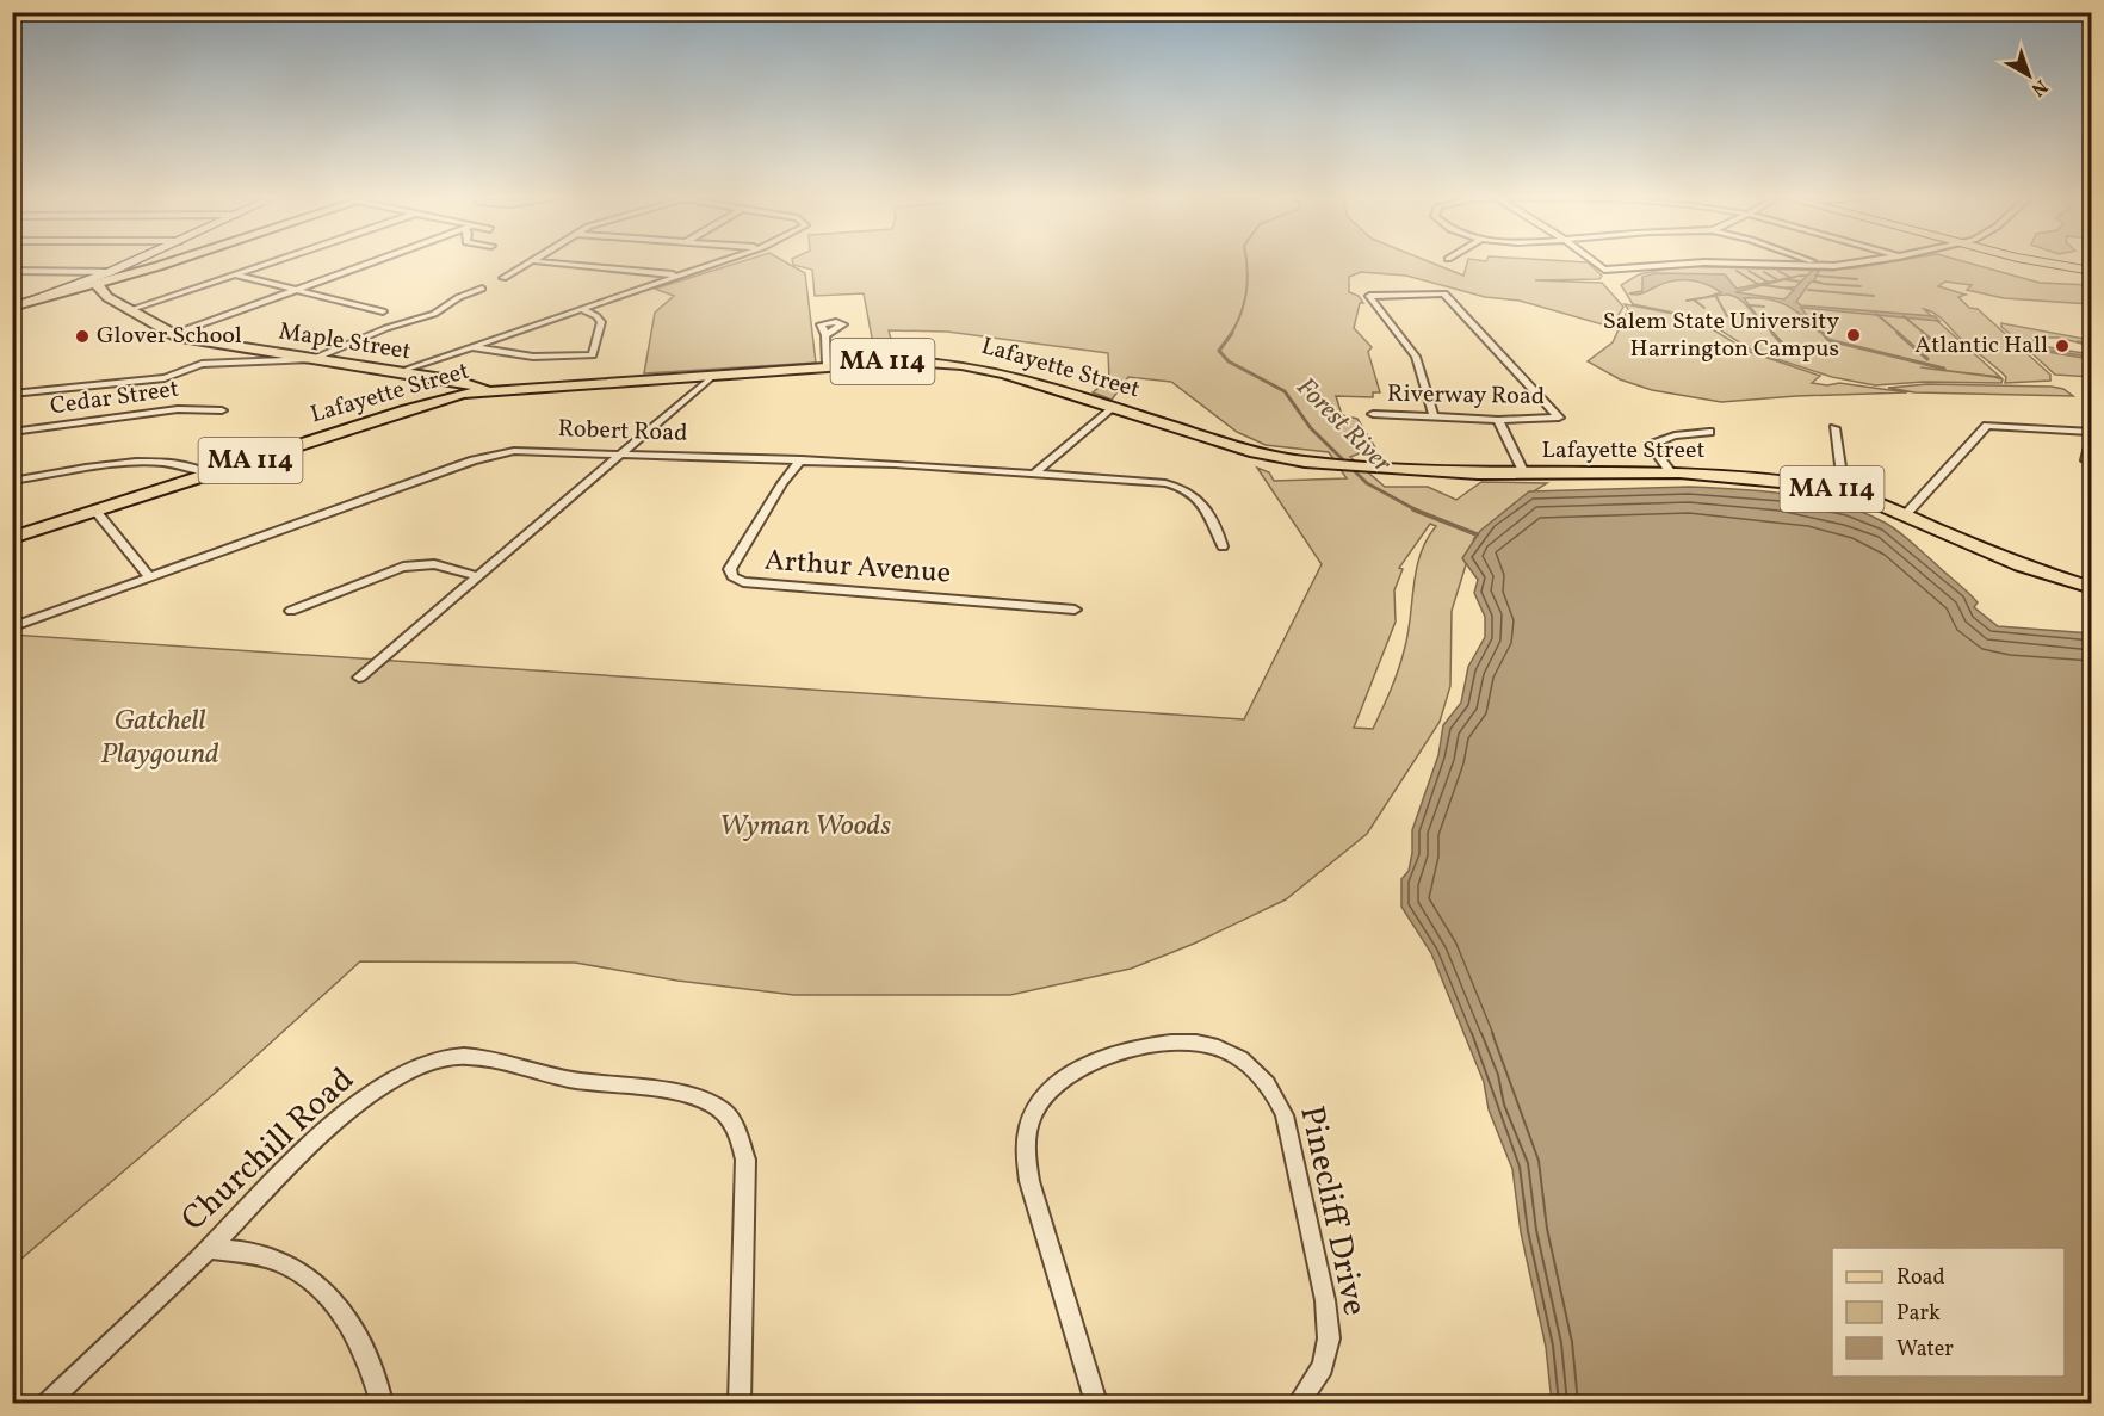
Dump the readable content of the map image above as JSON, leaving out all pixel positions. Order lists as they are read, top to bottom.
{
  "streets": {
    "main road": ["Maple Street", "MA 114", "Lafayette Street"],
    "street": [
      "Riverway Road",
      "Cedar Street",
      "Robert Road",
      "Arthur Avenue",
      "Churchill Road",
      "Pinecliff Drive"
    ]
  },
  "crossings": [
    ["Maple Street", "Lafayette Street"],
    ["Robert Road", "Arthur Avenue"]
  ],
  "water": ["Forest River"],
  "parks": ["Gatchell Playgound", "Wyman Woods"],
  "places": ["Salem State University Harrington Campus", "Glover School", "Atlantic Hall"],
  "legend": ["Road", "Park", "Water"],
  "north": "bottom right"
}
